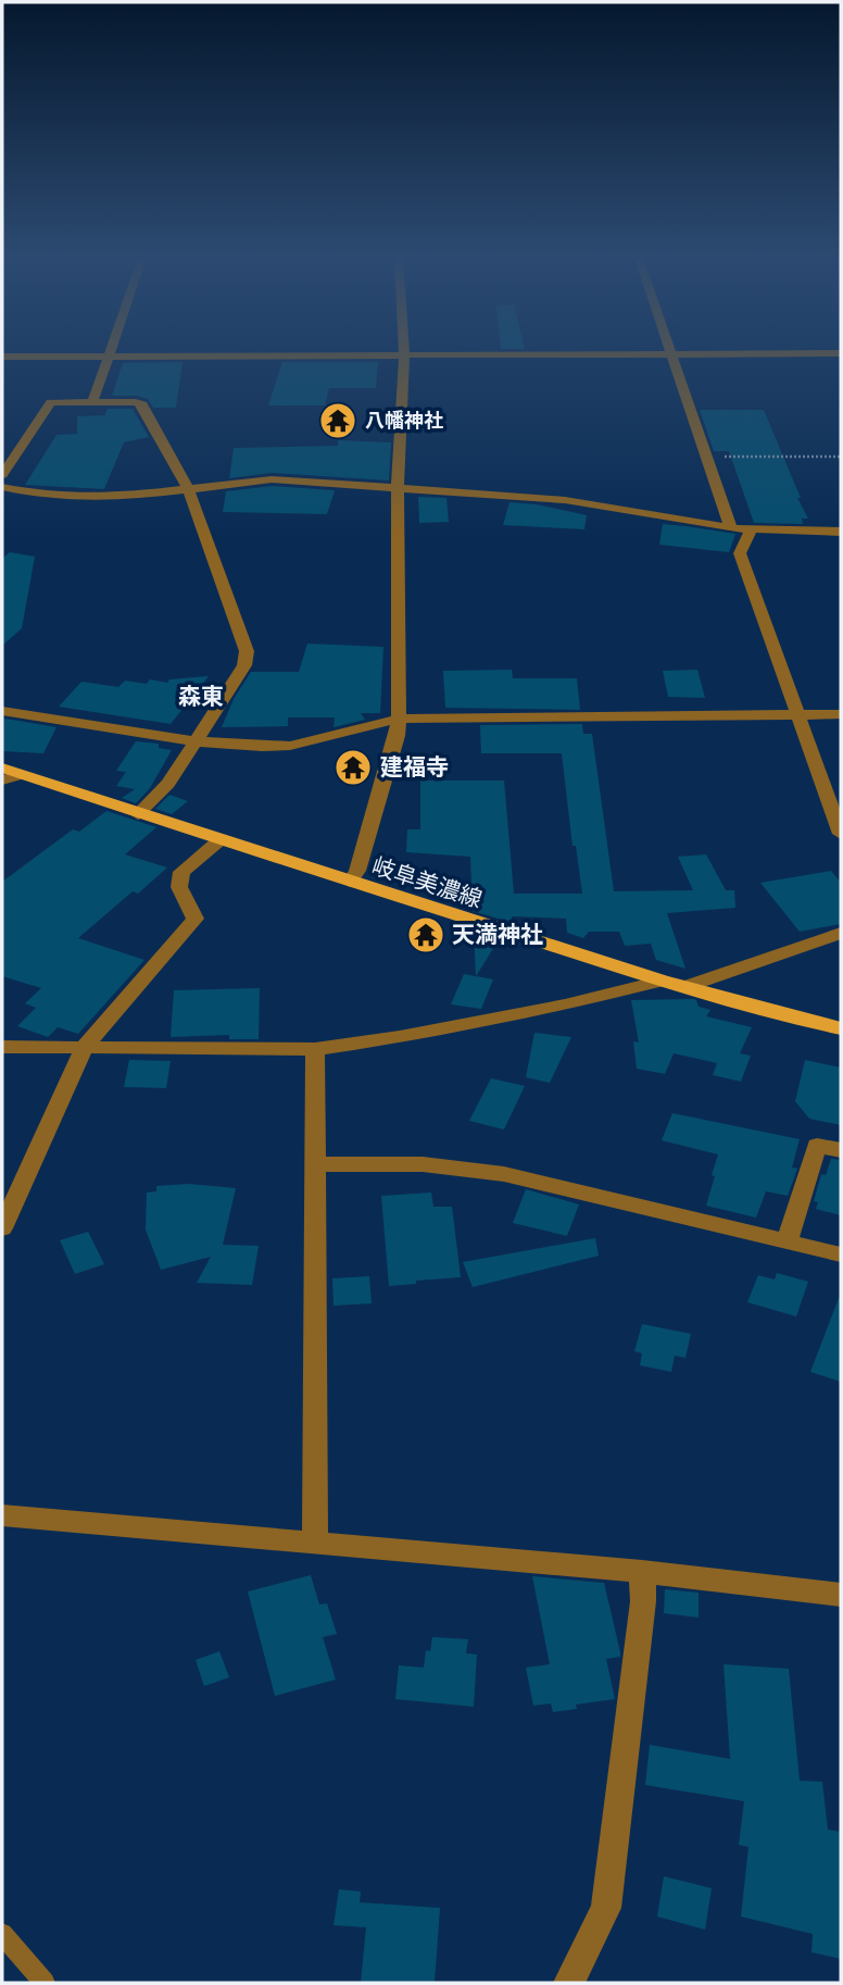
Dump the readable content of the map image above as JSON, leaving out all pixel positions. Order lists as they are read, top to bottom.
{
  "streets": {
    "main road": ["岐阜美濃線"]
  },
  "districts": ["森東"],
  "places": {
    "temple": ["八幡神社", "建福寺", "天満神社"]
  }
}
